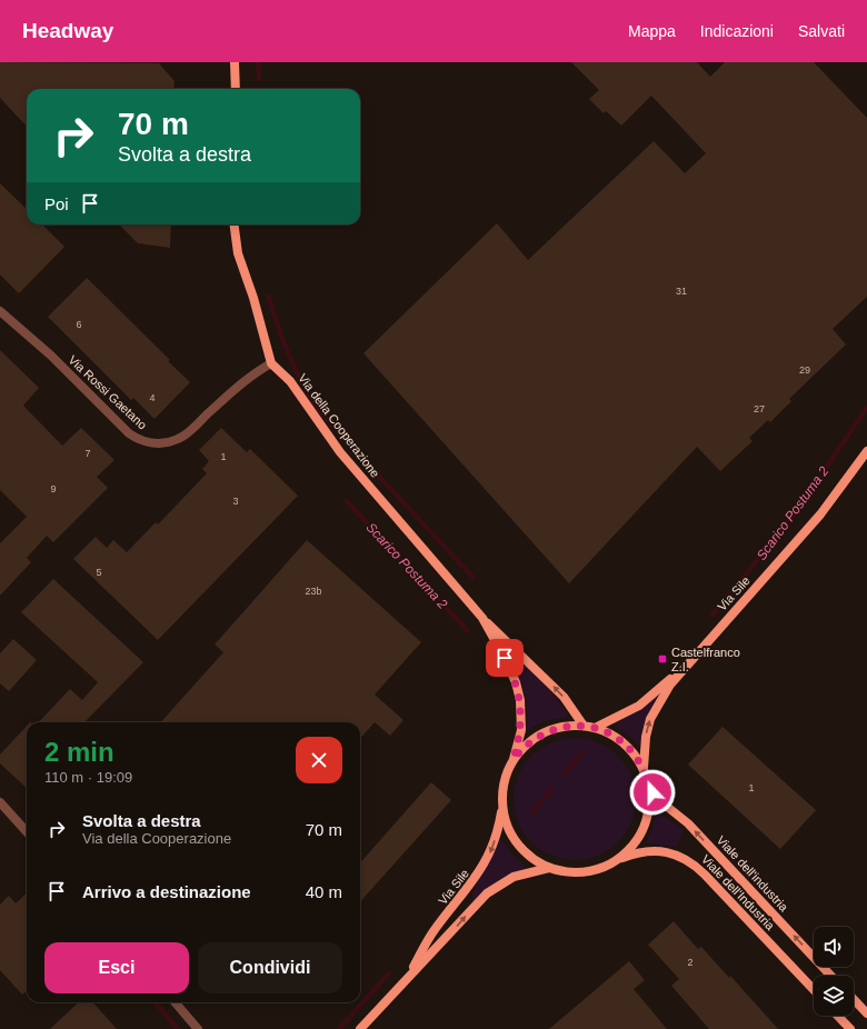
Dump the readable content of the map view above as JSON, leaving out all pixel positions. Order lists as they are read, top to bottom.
{
  "streets": {
    "street": [
      "Via Rossi Gaetano",
      "Via della Cooperazione",
      "Via Sile",
      "Viale dell'industria",
      "Viale dell'Industria"
    ]
  },
  "crossings": [
    ["Via Rossi Gaetano", "Via della Cooperazione"],
    ["Via della Cooperazione", "Via Sile"],
    ["Via della Cooperazione", "Viale dell'industria"],
    ["Via della Cooperazione", "Viale dell'Industria"],
    ["Via Sile", "Viale dell'industria"],
    ["Via Sile", "Viale dell'Industria"],
    ["Viale dell'industria", "Viale dell'Industria"]
  ],
  "one_way": ["Viale dell'industria"],
  "water": ["Scarico Postuma 2"],
  "places": {
    "transit": ["Castelfranco Z.I."]
  },
  "house_numbers": [
    "31",
    "6",
    "29",
    "4",
    "27",
    "7",
    "1",
    "9",
    "3",
    "5",
    "23b",
    "1",
    "2"
  ],
  "page": {
    "header": "Headway",
    "nav": ["Mappa", "Indicazioni", "Salvati"],
    "turn": ["70 m", "Svolta a destra"],
    "then": "Poi",
    "heading": ["2 min", "110 m · 19:09"],
    "list": [
      {
        "name": "Svolta a destra",
        "note": "Via della Cooperazione",
        "value": "70 m"
      },
      {
        "name": "Arrivo a destinazione",
        "value": "40 m"
      }
    ],
    "buttons": ["Esci", "Condividi"]
  }
}
